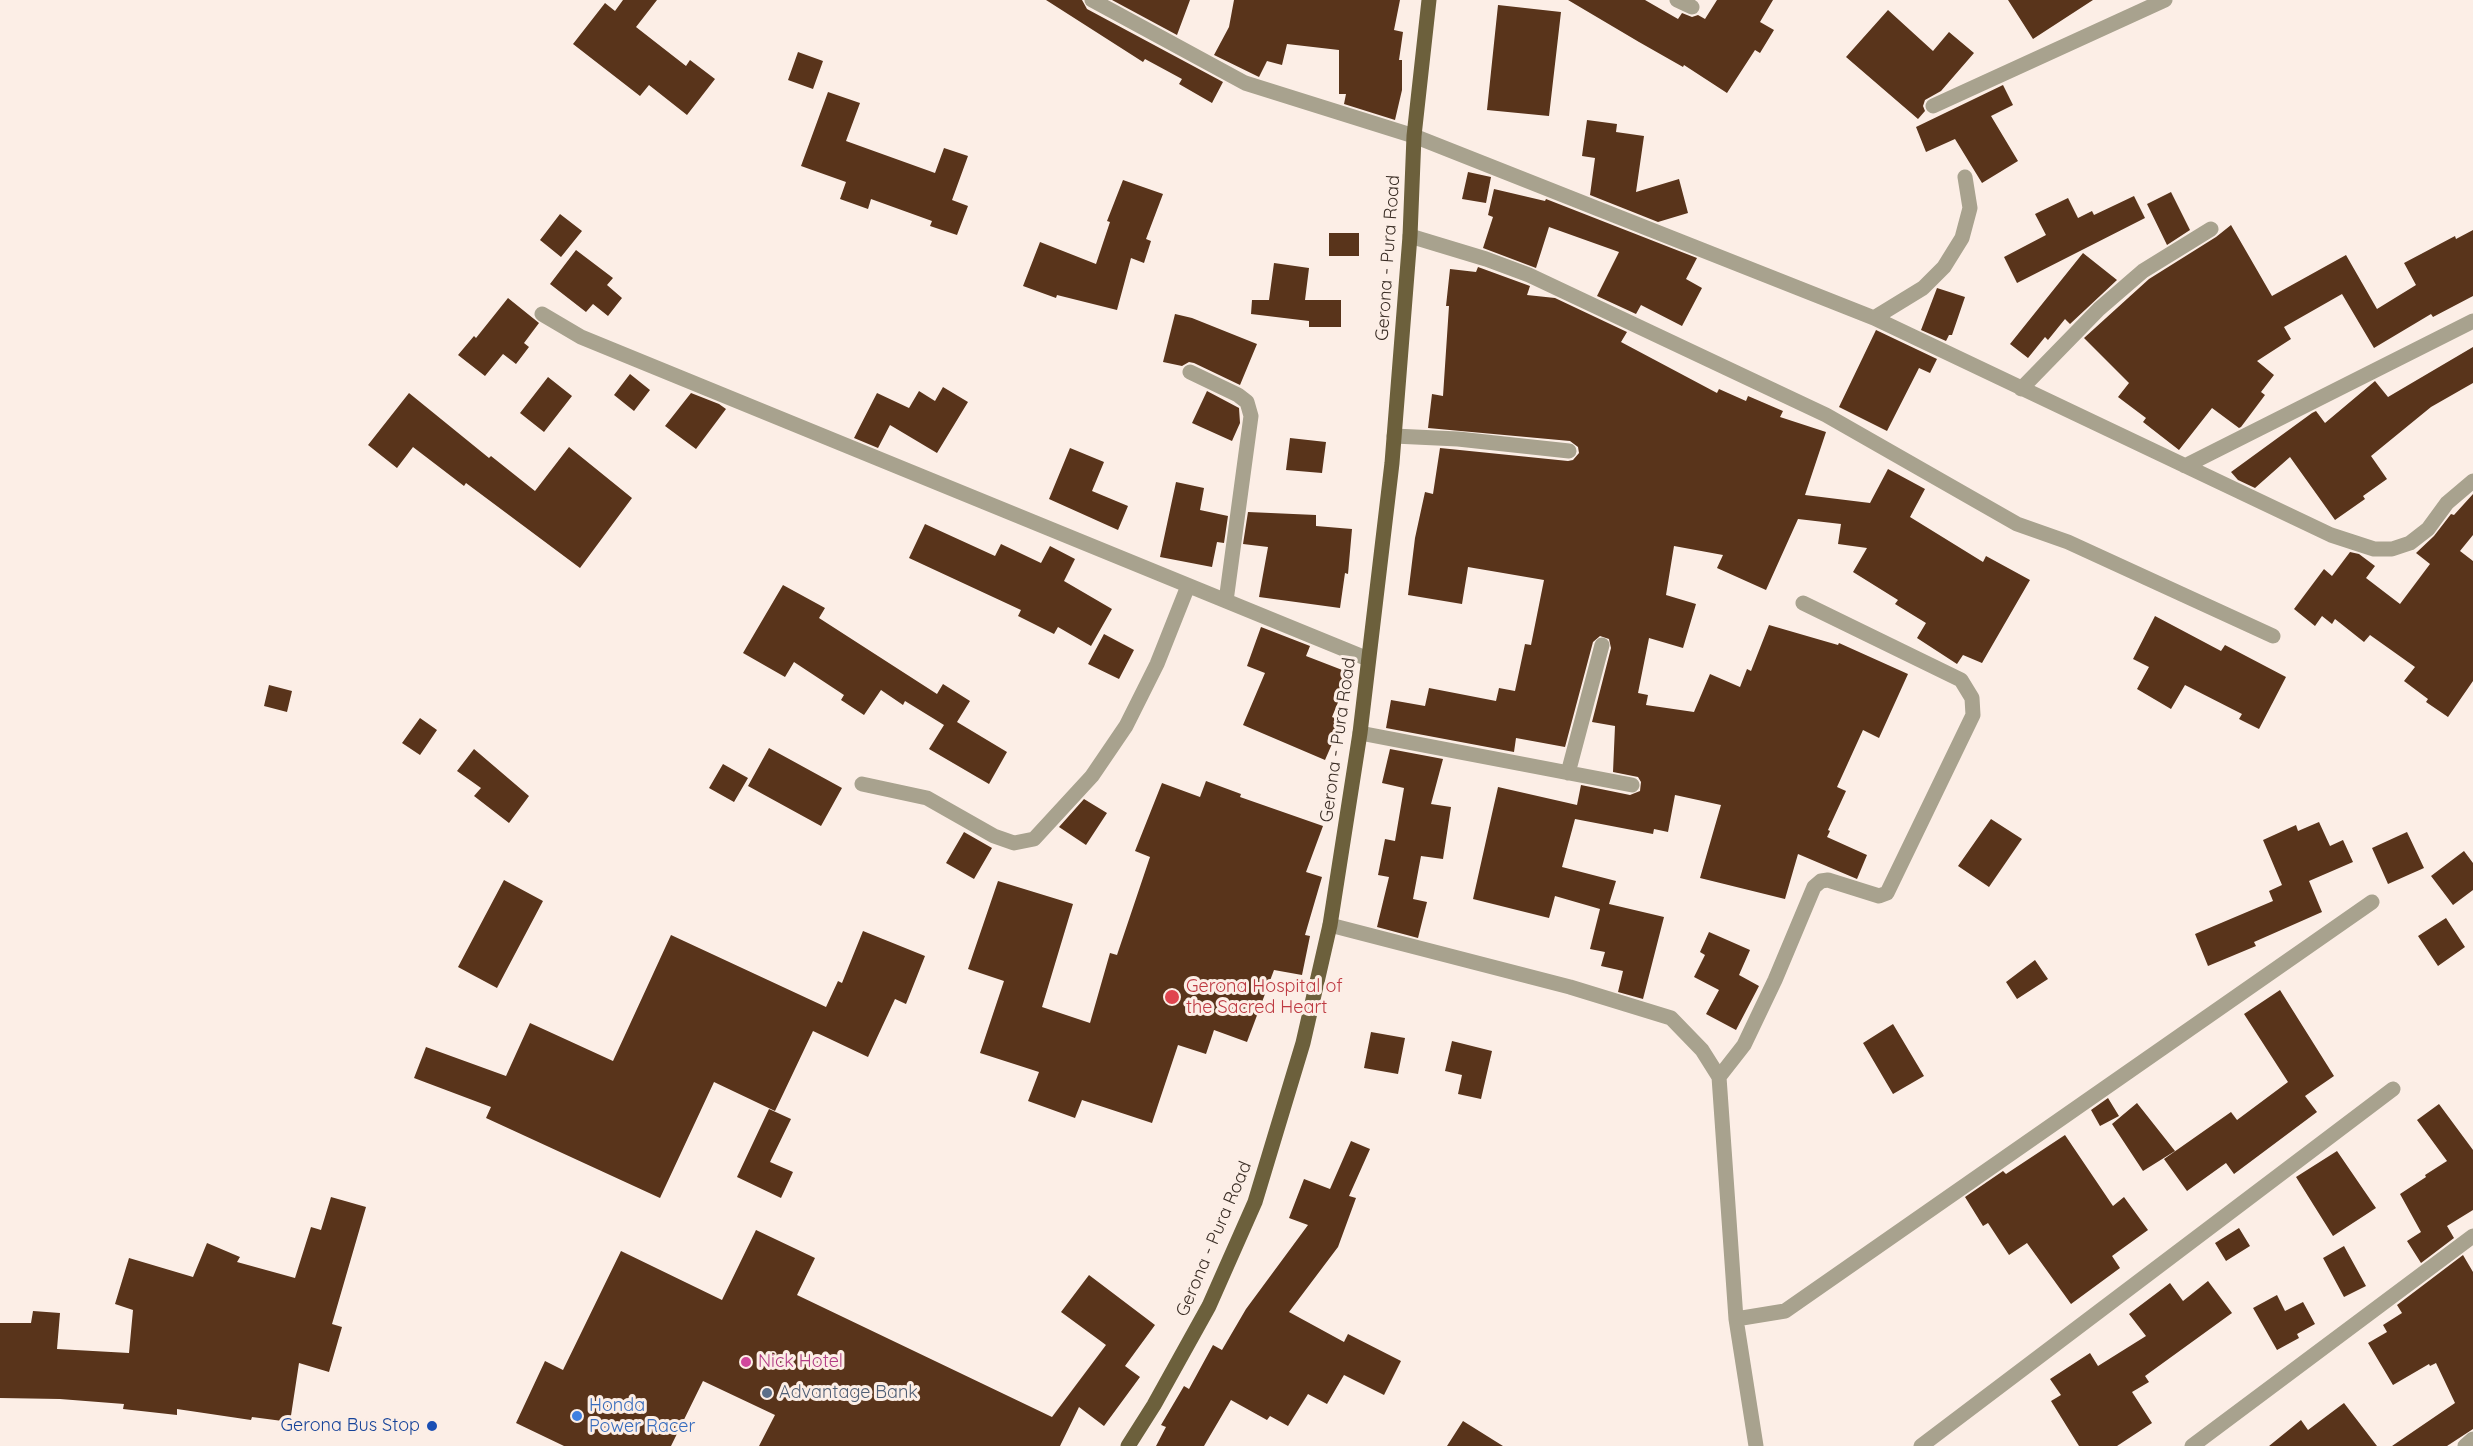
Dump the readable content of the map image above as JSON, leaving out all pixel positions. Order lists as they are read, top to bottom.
{
  "streets": {
    "main road": ["Gerona - Pura Road"]
  },
  "places": [
    "Gerona Hospital of the Sacred Heart",
    "Nick Hotel",
    "Advantage Bank",
    "Honda Power Racer",
    "Gerona Bus Stop"
  ]
}
